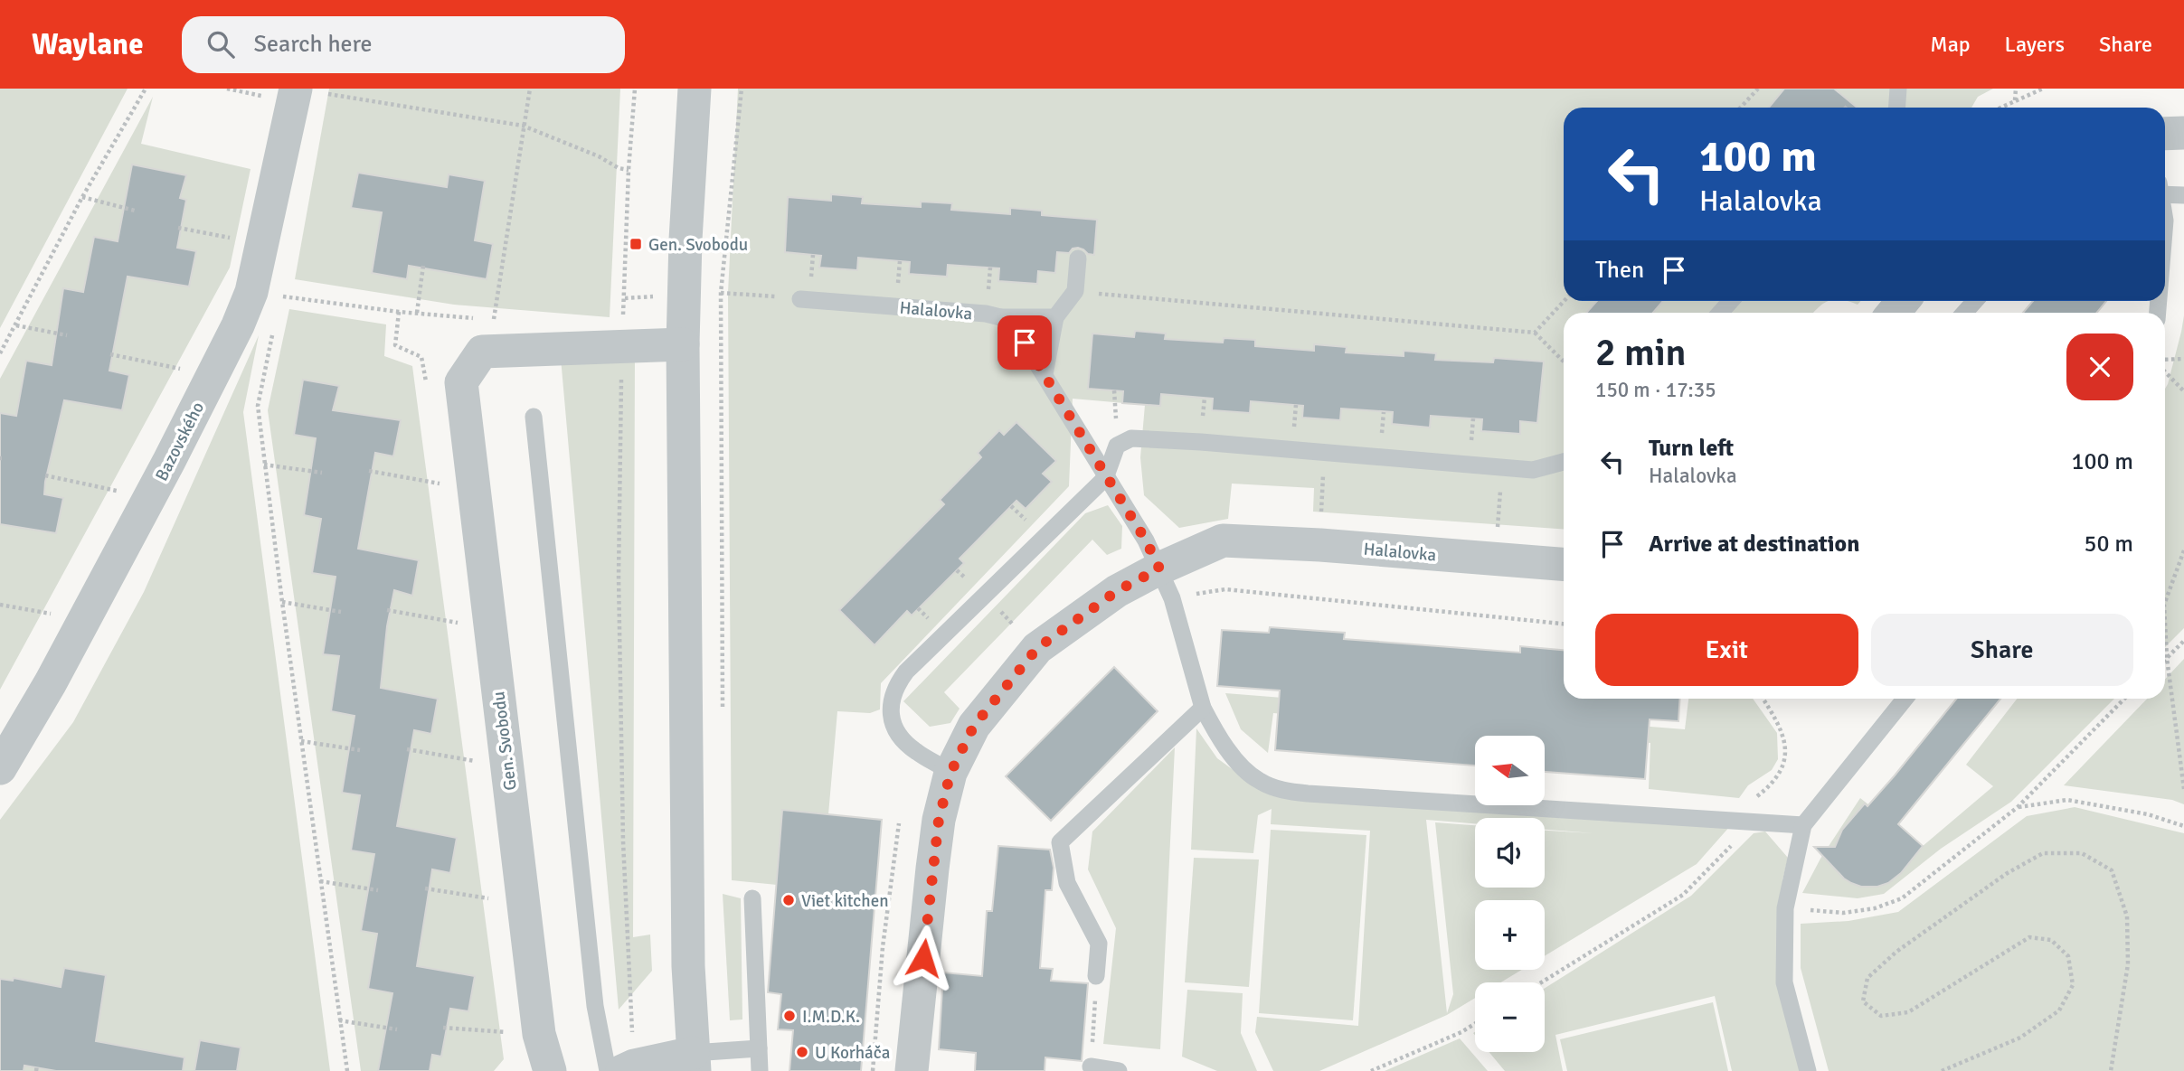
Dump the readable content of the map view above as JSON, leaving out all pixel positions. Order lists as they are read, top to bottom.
{
  "streets": {
    "street": ["Halalovka", "Bazovského", "Gen. Svobodu"]
  },
  "places": {
    "transit": ["Gen. Svobodu"],
    "other": ["Viet kitchen", "I.M.D.K.", "U Korháča"]
  },
  "north": "left",
  "page": {
    "header": "Waylane",
    "search": "Search here",
    "nav": ["Map", "Layers", "Share"],
    "turn": ["100 m", "Halalovka"],
    "then": "Then",
    "heading": ["2 min", "150 m · 17:35"],
    "list": [
      {
        "name": "Turn left",
        "note": "Halalovka",
        "value": "100 m"
      },
      {
        "name": "Arrive at destination",
        "value": "50 m"
      }
    ],
    "buttons": ["Exit", "Share"],
    "map_buttons": ["+", "−"]
  }
}
